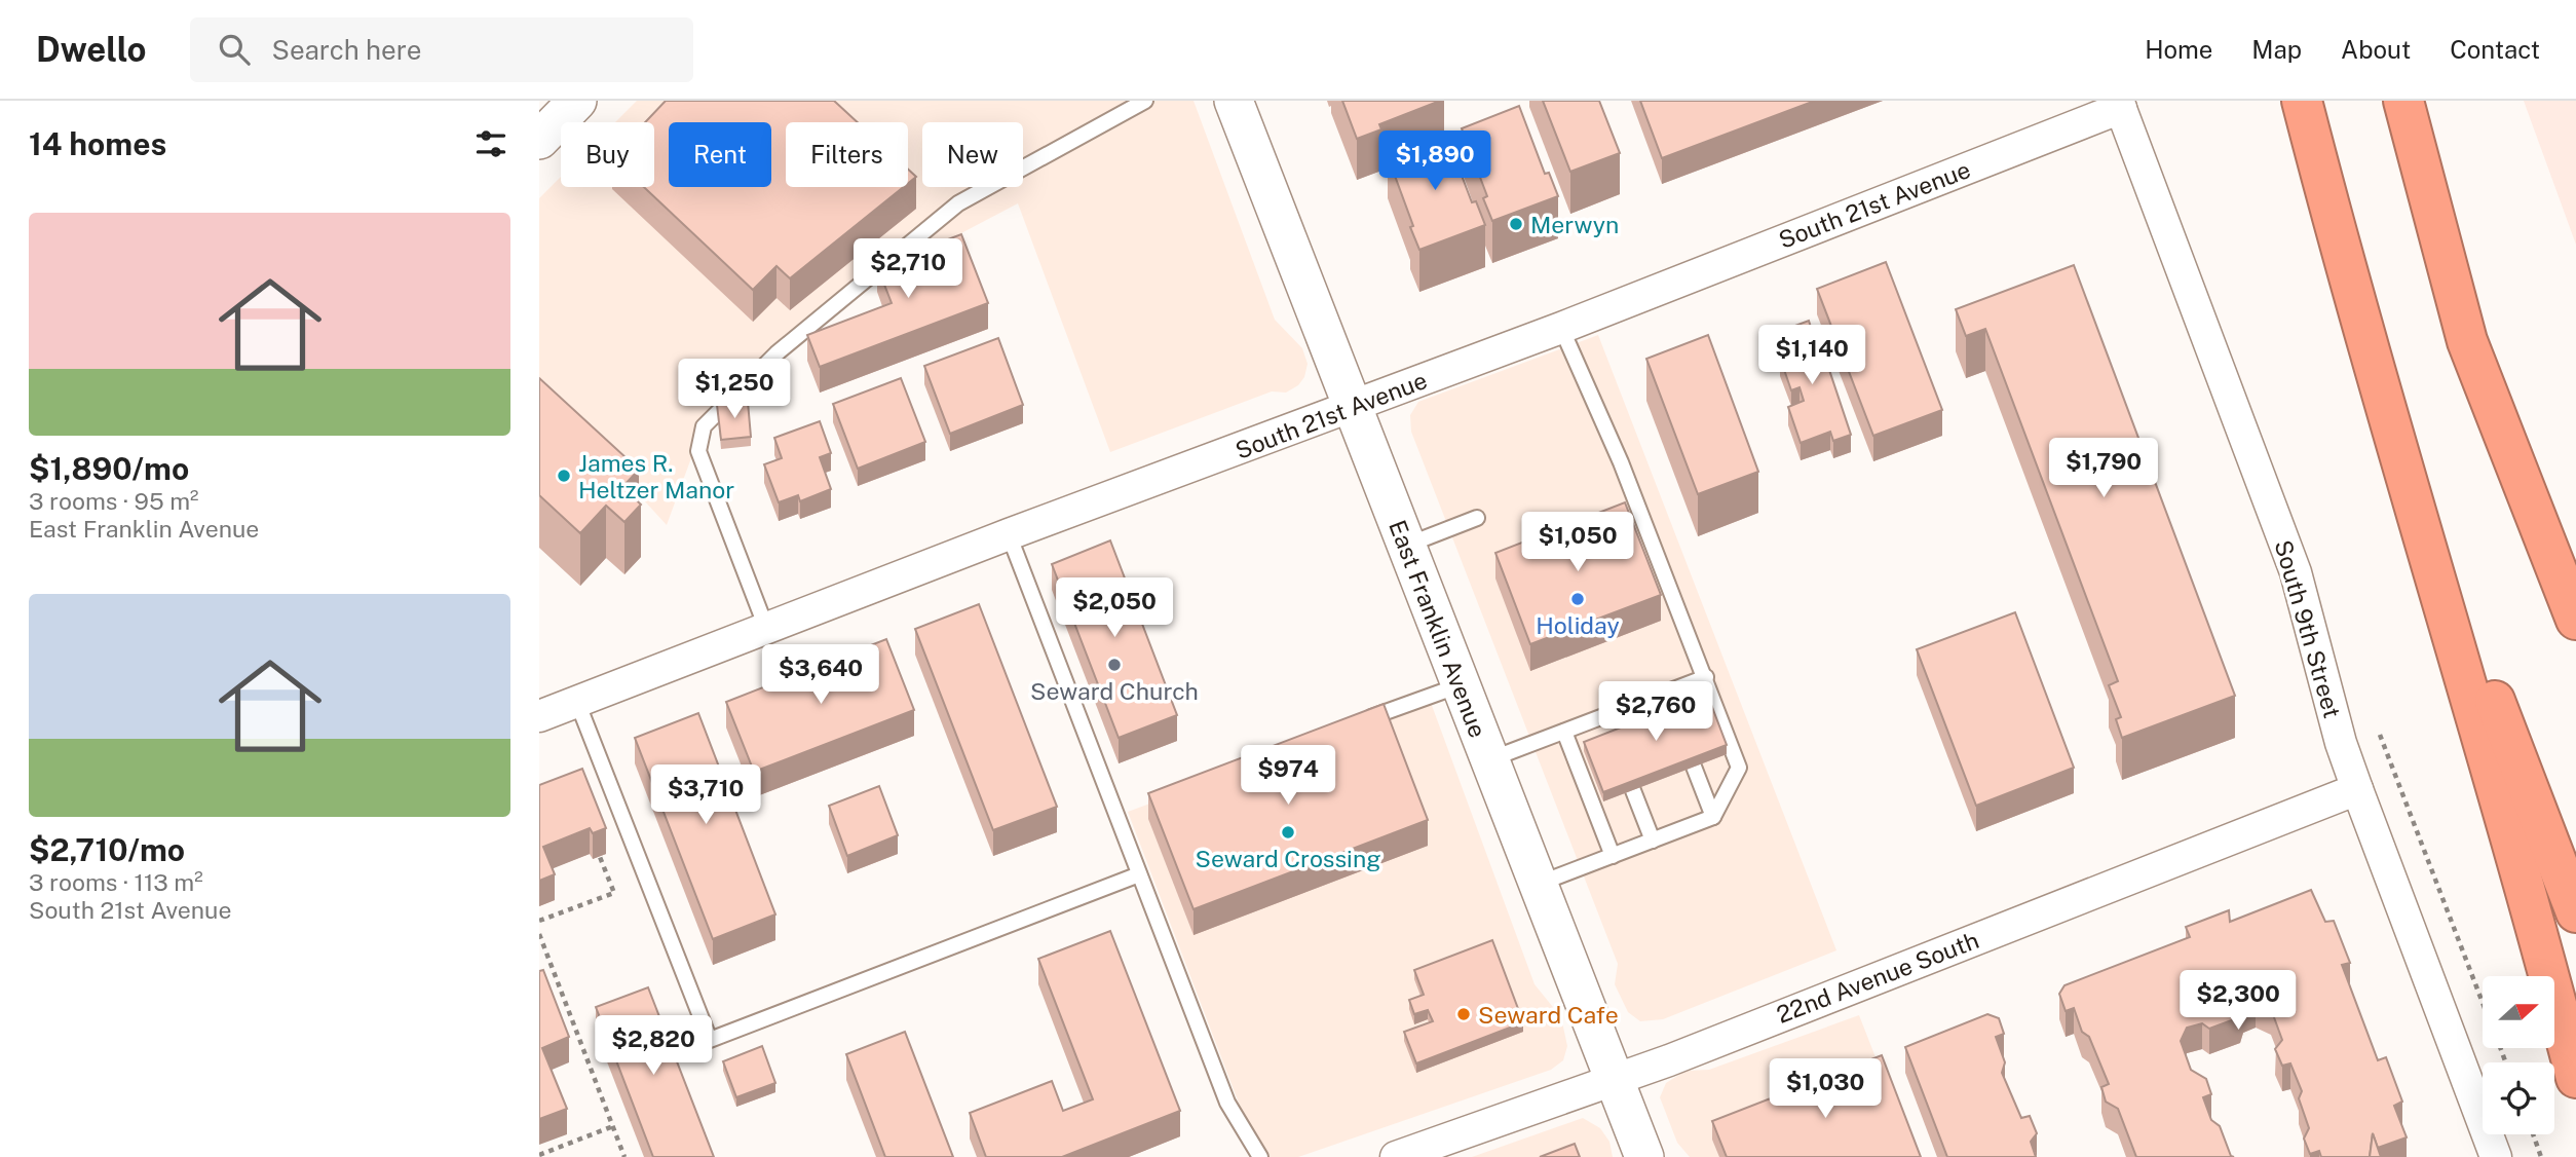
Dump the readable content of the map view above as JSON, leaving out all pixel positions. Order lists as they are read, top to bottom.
{
  "streets": {
    "street": [
      "South 21st Avenue",
      "East Franklin Avenue",
      "South 9th Street",
      "22nd Avenue South"
    ]
  },
  "crossings": [
    ["South 21st Avenue", "East Franklin Avenue"],
    ["South 21st Avenue", "South 9th Street"],
    ["East Franklin Avenue", "22nd Avenue South"],
    ["South 9th Street", "22nd Avenue South"]
  ],
  "places": [
    "Merwyn",
    "James R. Heltzer Manor",
    "Holiday",
    "Seward Church",
    "Seward Crossing",
    "Seward Cafe"
  ],
  "north": "right",
  "page": {
    "header": "Dwello",
    "search": "Search here",
    "nav": [
      "Home",
      "Map",
      "About",
      "Contact"
    ],
    "heading": "14 homes",
    "chip": [
      "Buy",
      "Rent",
      "Filters",
      "New"
    ],
    "price": [
      "$1,890",
      "$2,710",
      "$1,140",
      "$1,250",
      "$1,790",
      "$1,050",
      "$2,050",
      "$3,640",
      "$2,760",
      "$974",
      "$3,710",
      "$2,300",
      "$2,820",
      "$1,030"
    ],
    "list": [
      {
        "name": "$1,890/mo",
        "note": "3 rooms · 95 m² · East Franklin Avenue"
      },
      {
        "name": "$2,710/mo",
        "note": "3 rooms · 113 m² · South 21st Avenue"
      }
    ]
  }
}
